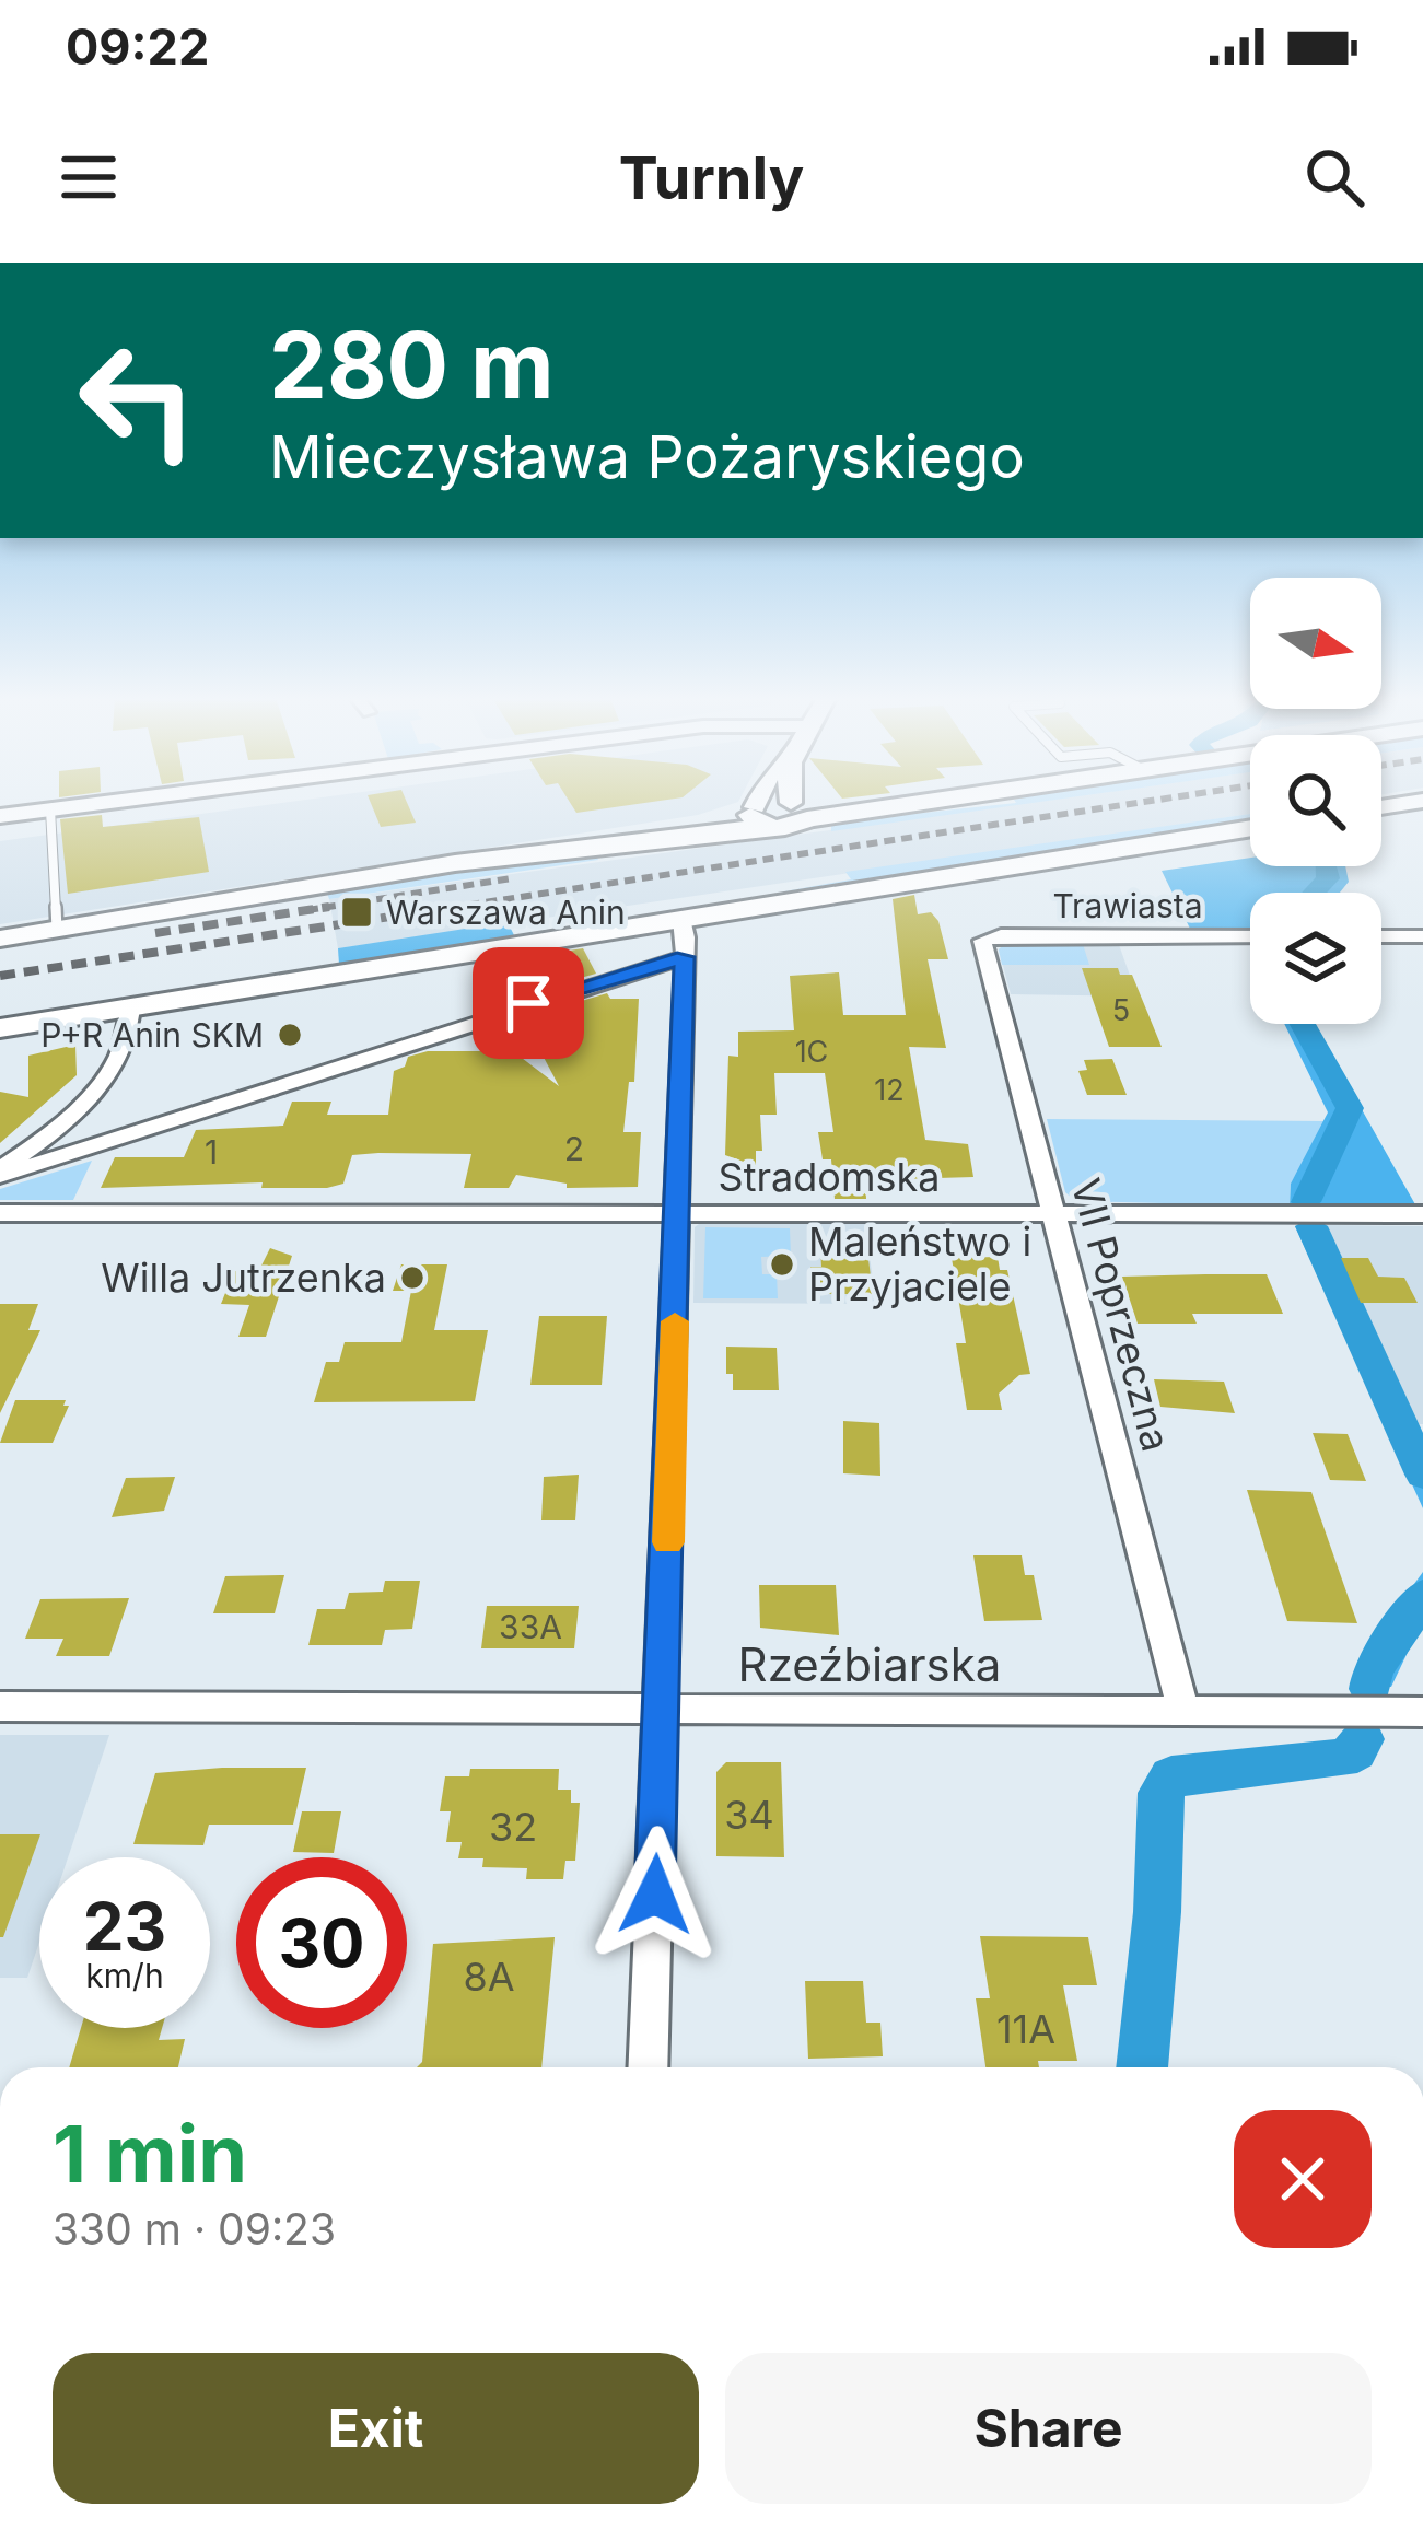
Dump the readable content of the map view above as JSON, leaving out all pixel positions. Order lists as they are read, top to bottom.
{
  "streets": {
    "street": [
      "Trawiasta",
      "Stradomska",
      "VII Poprzeczna",
      "Rzeźbiarska"
    ]
  },
  "crossings": [
    ["Trawiasta", "VII Poprzeczna"],
    ["Stradomska", "VII Poprzeczna"],
    ["VII Poprzeczna", "Rzeźbiarska"]
  ],
  "places": {
    "transit": ["Warszawa Anin"],
    "other": ["P+R Anin SKM", "Maleństwo i Przyjaciele", "Willa Jutrzenka"]
  },
  "house_numbers": [
    "5",
    "1C",
    "12",
    "2",
    "1",
    "33A",
    "34",
    "32",
    "8A",
    "11A"
  ],
  "north": "right",
  "page": {
    "status": "09:22",
    "header": "Turnly",
    "turn": ["280 m", "Mieczysława Pożaryskiego"],
    "speed": "23 km/h",
    "limit": "30",
    "heading": ["1 min", "330 m · 09:23"],
    "buttons": ["Exit", "Share"]
  }
}
